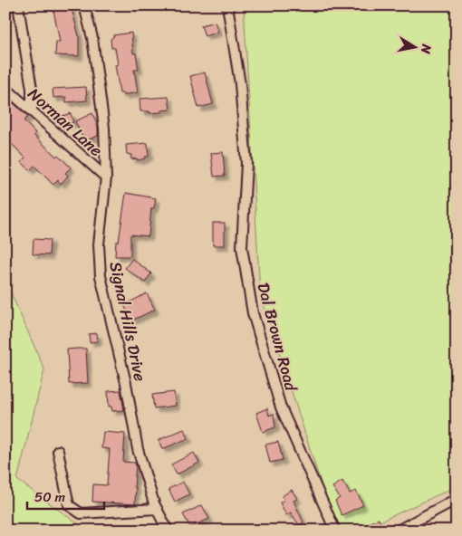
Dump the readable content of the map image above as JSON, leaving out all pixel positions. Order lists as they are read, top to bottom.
{
  "streets": {
    "street": ["Norman Lane", "Signal Hills Drive", "Dal Brown Road"]
  },
  "crossings": [
    ["Norman Lane", "Signal Hills Drive"]
  ],
  "scale_bar": "50 m",
  "north": "right"
}
